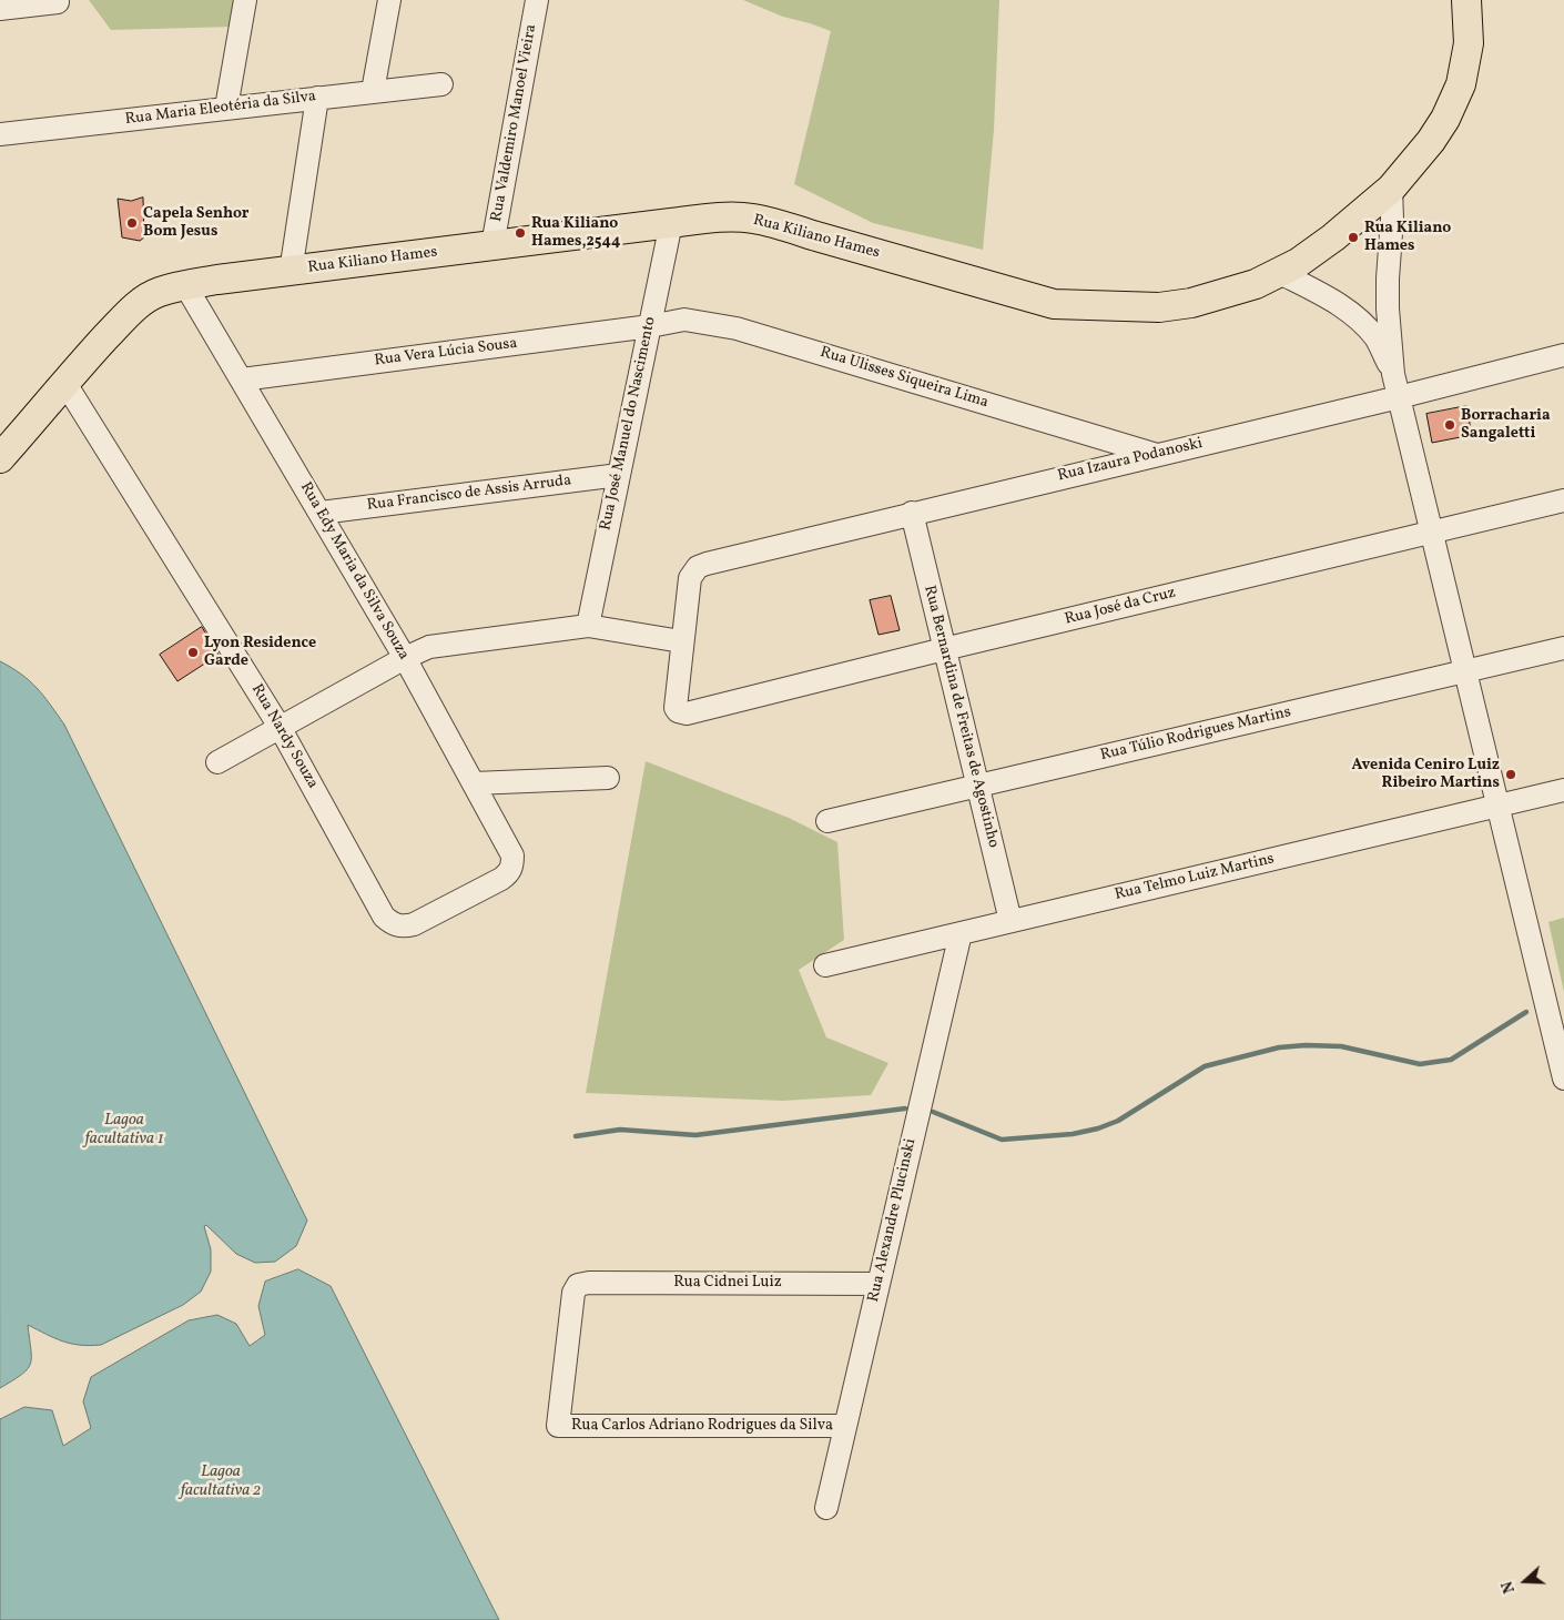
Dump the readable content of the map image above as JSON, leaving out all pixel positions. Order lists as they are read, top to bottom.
{
  "streets": {
    "main road": ["Rua Kiliano Hames"],
    "street": [
      "Rua Maria Eleotéria da Silva",
      "Rua Valdemiro Manoel Vieira",
      "Rua Vera Lúcia Sousa",
      "Rua Ulisses Siqueira Lima",
      "Rua José Manuel do Nascimento",
      "Rua Izaura Podanoski",
      "Rua Francisco de Assis Arruda",
      "Rua Edy Maria da Silva Souza",
      "Rua José da Cruz",
      "Rua Bernardina de Freitas de Agostinho",
      "Rua Túlio Rodrigues Martins",
      "Rua Nardy Souza",
      "Rua Telmo Luiz Martins",
      "Rua Alexandre Plucinski",
      "Rua Cidnei Luiz",
      "Rua Carlos Adriano Rodrigues da Silva"
    ]
  },
  "crossings": [
    ["Rua Valdemiro Manoel Vieira", "Rua Kiliano Hames"],
    ["Rua Kiliano Hames", "Rua José Manuel do Nascimento"],
    ["Rua Kiliano Hames", "Rua Edy Maria da Silva Souza"],
    ["Rua Kiliano Hames", "Rua Nardy Souza"],
    ["Rua Vera Lúcia Sousa", "Rua Ulisses Siqueira Lima"],
    ["Rua Vera Lúcia Sousa", "Rua José Manuel do Nascimento"],
    ["Rua Vera Lúcia Sousa", "Rua Edy Maria da Silva Souza"],
    ["Rua Ulisses Siqueira Lima", "Rua José Manuel do Nascimento"],
    ["Rua Ulisses Siqueira Lima", "Rua Izaura Podanoski"],
    ["Rua José Manuel do Nascimento", "Rua Francisco de Assis Arruda"],
    ["Rua Izaura Podanoski", "Rua José da Cruz"],
    ["Rua Izaura Podanoski", "Rua Bernardina de Freitas de Agostinho"],
    ["Rua Francisco de Assis Arruda", "Rua Edy Maria da Silva Souza"],
    ["Rua Edy Maria da Silva Souza", "Rua Nardy Souza"],
    ["Rua José da Cruz", "Rua Bernardina de Freitas de Agostinho"],
    ["Rua Bernardina de Freitas de Agostinho", "Rua Túlio Rodrigues Martins"],
    ["Rua Bernardina de Freitas de Agostinho", "Rua Telmo Luiz Martins"],
    ["Rua Telmo Luiz Martins", "Rua Alexandre Plucinski"],
    ["Rua Alexandre Plucinski", "Rua Cidnei Luiz"],
    ["Rua Alexandre Plucinski", "Rua Carlos Adriano Rodrigues da Silva"],
    ["Rua Cidnei Luiz", "Rua Carlos Adriano Rodrigues da Silva"]
  ],
  "water": ["Lagoa facultativa 1", "Lagoa facultativa 2"],
  "places": [
    "Capela Senhor Bom Jesus",
    "Rua Kiliano Hames,2544",
    "Rua Kiliano Hames",
    "Borracharia Sangaletti",
    "Lyon Residence Garde",
    "Avenida Ceniro Luiz Ribeiro Martins"
  ],
  "north": "left"
}
